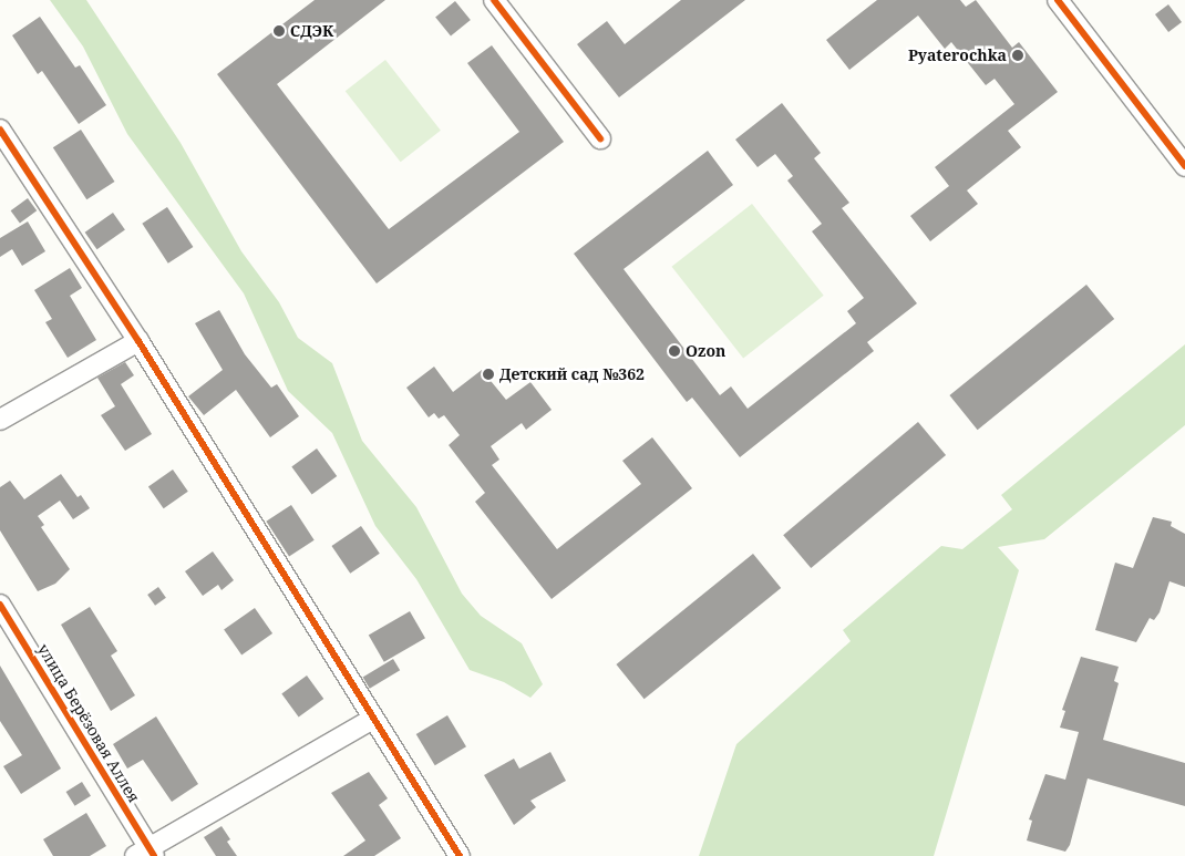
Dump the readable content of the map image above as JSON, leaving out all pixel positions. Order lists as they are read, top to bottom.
{
  "streets": {
    "street": ["улица Берёзовая Аллея"]
  },
  "places": [
    "СДЭК",
    "Pyaterochka",
    "Ozon",
    "Детский сад №362"
  ]
}
